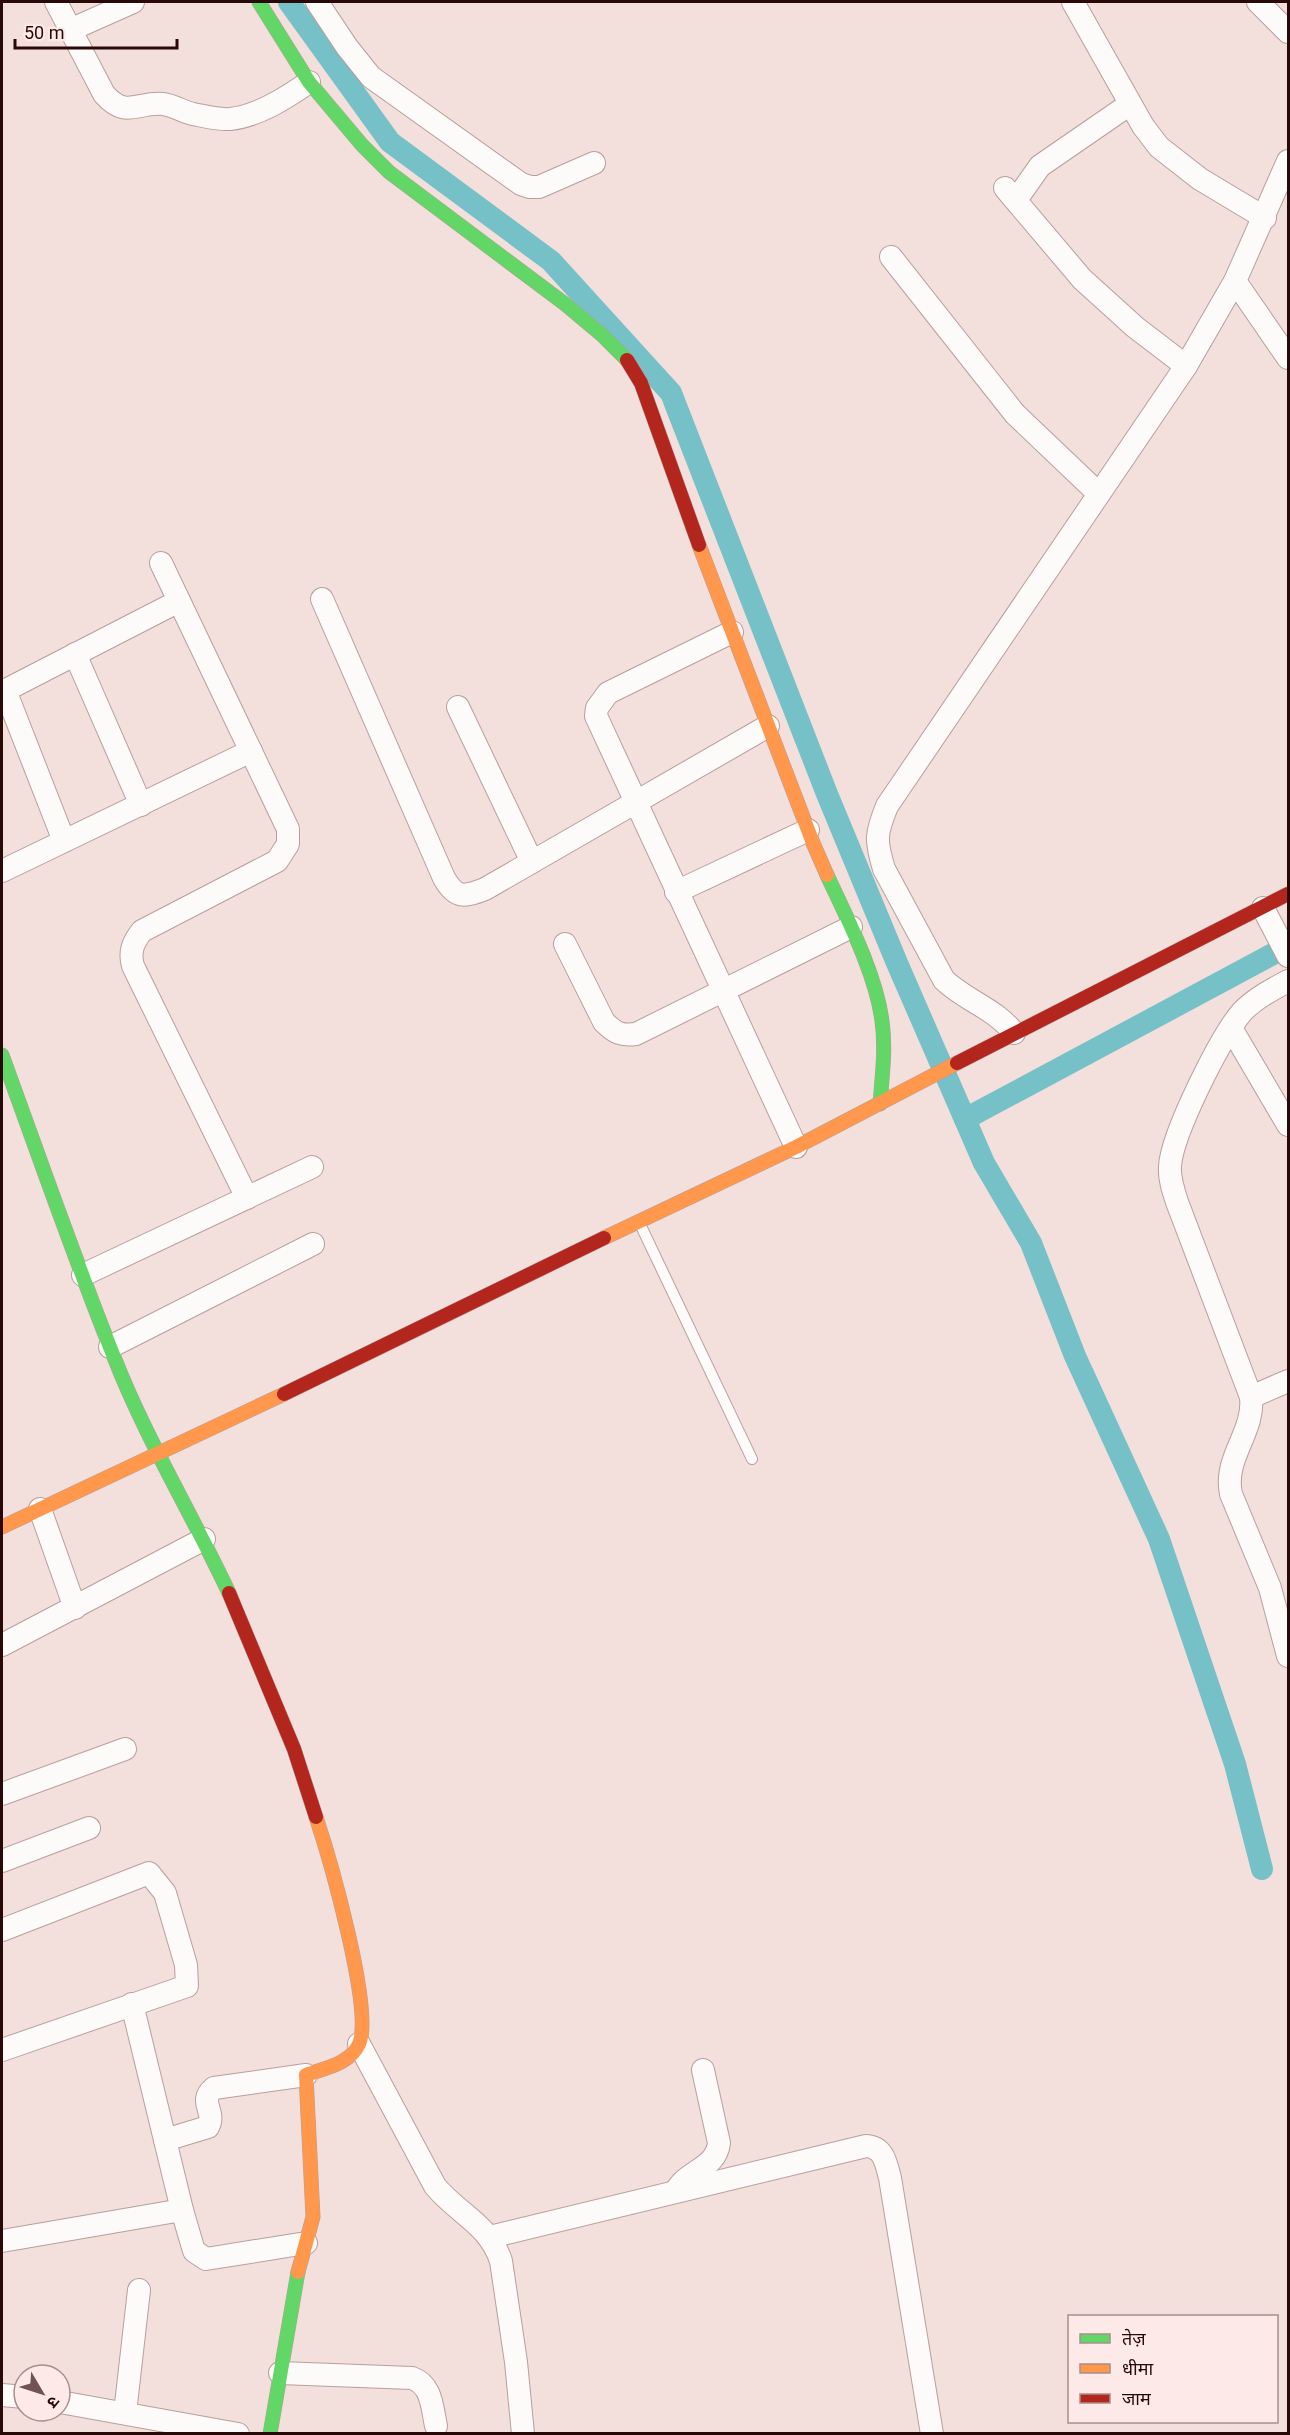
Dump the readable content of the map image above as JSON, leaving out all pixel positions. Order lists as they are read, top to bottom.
{
  "legend": ["तेज़", "धीमा", "जाम"],
  "scale_bar": "50 m",
  "north": "bottom right"
}
